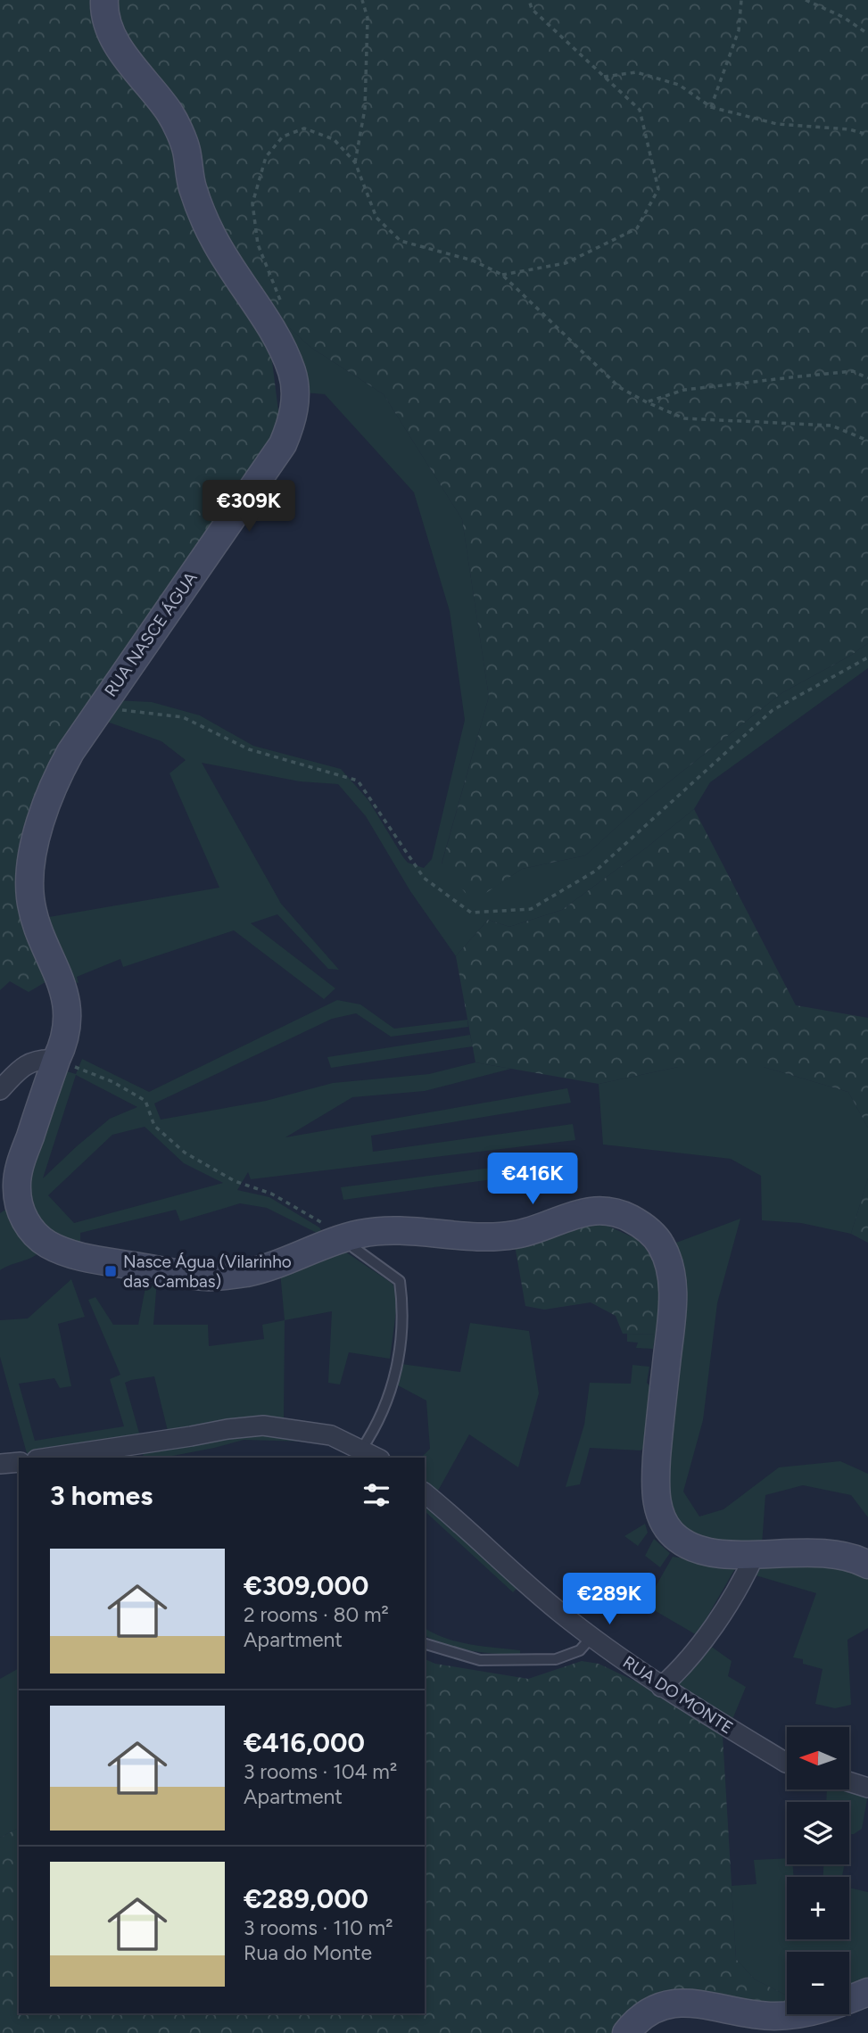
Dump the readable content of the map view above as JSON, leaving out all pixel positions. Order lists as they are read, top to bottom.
{
  "streets": {
    "main road": ["RUA NASCE ÁGUA"],
    "street": ["RUA DO MONTE"]
  },
  "places": {
    "transit": ["Nasce Água (Vilarinho das Cambas)"]
  },
  "north": "left",
  "page": {
    "price": ["€309K", "€416K", "€289K"],
    "heading": "3 homes",
    "list": [
      {
        "name": "€309,000",
        "note": "2 rooms · 80 m² · Apartment"
      },
      {
        "name": "€416,000",
        "note": "3 rooms · 104 m² · Apartment"
      },
      {
        "name": "€289,000",
        "note": "3 rooms · 110 m² · Rua do Monte"
      }
    ],
    "map_buttons": ["+", "−"]
  }
}
